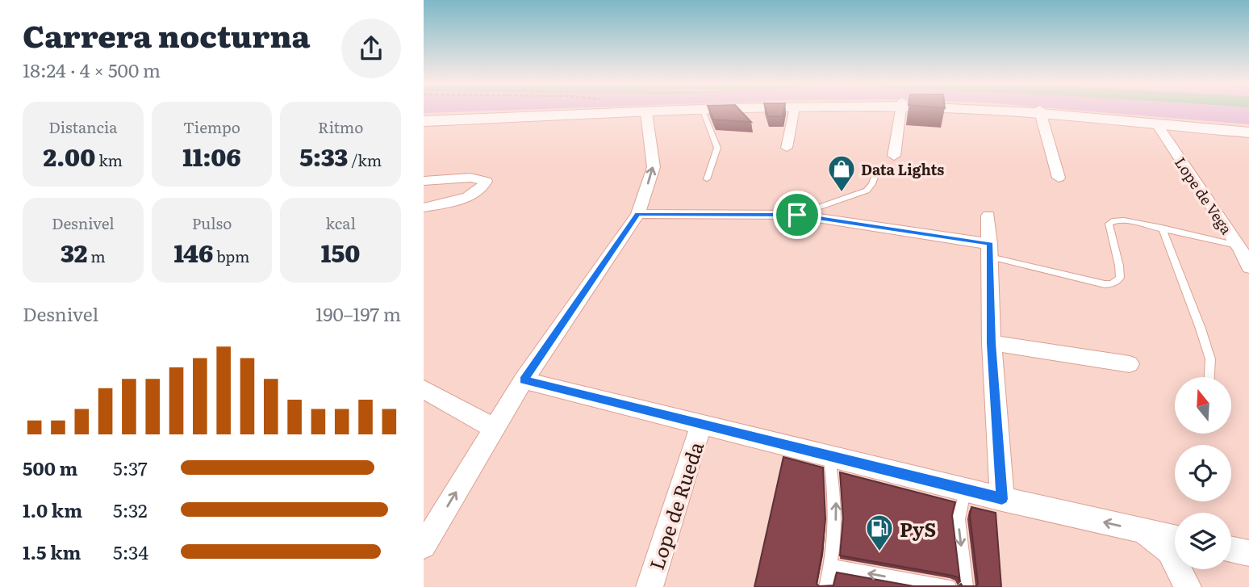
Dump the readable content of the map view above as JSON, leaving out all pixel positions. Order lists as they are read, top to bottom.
{
  "streets": {
    "street": ["Lope de Vega", "Lope de Rueda"]
  },
  "places": {
    "shop": ["Data Lights"],
    "fuel station": ["PyS"]
  },
  "north": "top",
  "page": {
    "heading": ["Carrera nocturna", "18:24 · 4 × 500 m"],
    "stats": [
      ["Distancia", "2.00 km"],
      ["Tiempo", "11:06"],
      ["Ritmo", "5:33 /km"],
      ["Desnivel", "32 m"],
      ["Pulso", "146 bpm"],
      ["kcal", "150"]
    ],
    "chart": ["Desnivel", "190–197 m"],
    "list": [
      {
        "name": "500 m",
        "note": "5:37"
      },
      {
        "name": "1.0 km",
        "note": "5:32"
      },
      {
        "name": "1.5 km",
        "note": "5:34"
      }
    ]
  }
}
